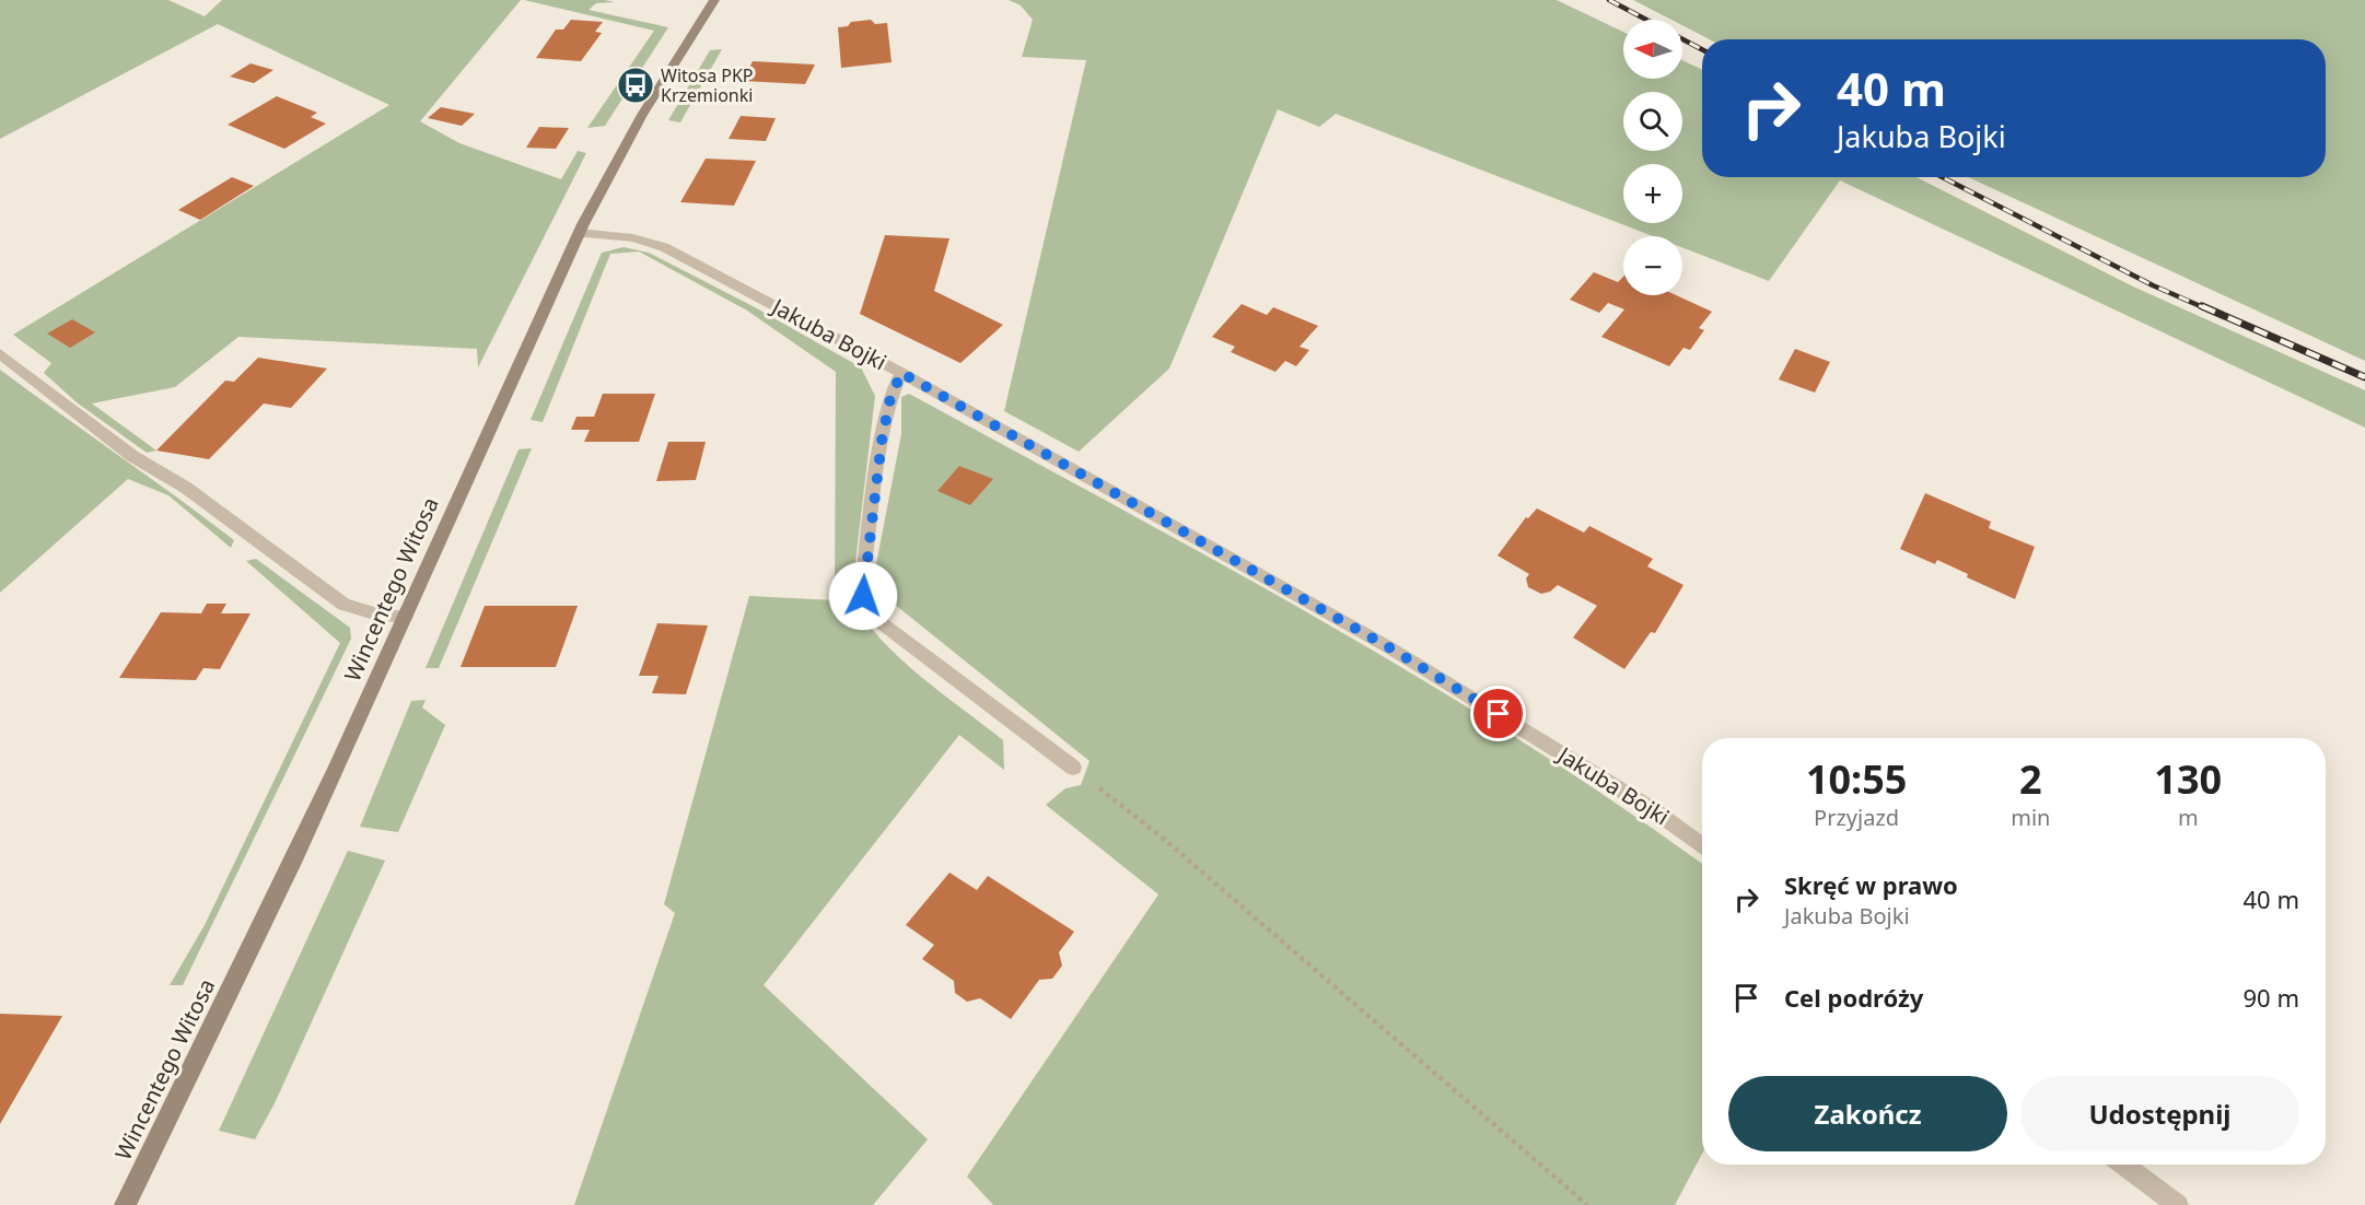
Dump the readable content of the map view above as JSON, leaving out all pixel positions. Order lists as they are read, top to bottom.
{
  "streets": {
    "street": ["Jakuba Bojki", "Wincentego Witosa"]
  },
  "crossings": [
    ["Jakuba Bojki", "Wincentego Witosa"]
  ],
  "places": {
    "bus stop": ["Witosa PKP Krzemionki"]
  },
  "north": "left",
  "page": {
    "map_buttons": ["+", "−"],
    "turn": ["40 m", "Jakuba Bojki"],
    "eta": [
      "10:55",
      "Przyjazd",
      "2",
      "min",
      "130",
      "m"
    ],
    "list": [
      {
        "name": "Skręć w prawo",
        "note": "Jakuba Bojki",
        "value": "40 m"
      },
      {
        "name": "Cel podróży",
        "value": "90 m"
      }
    ],
    "buttons": ["Zakończ", "Udostępnij"]
  }
}
